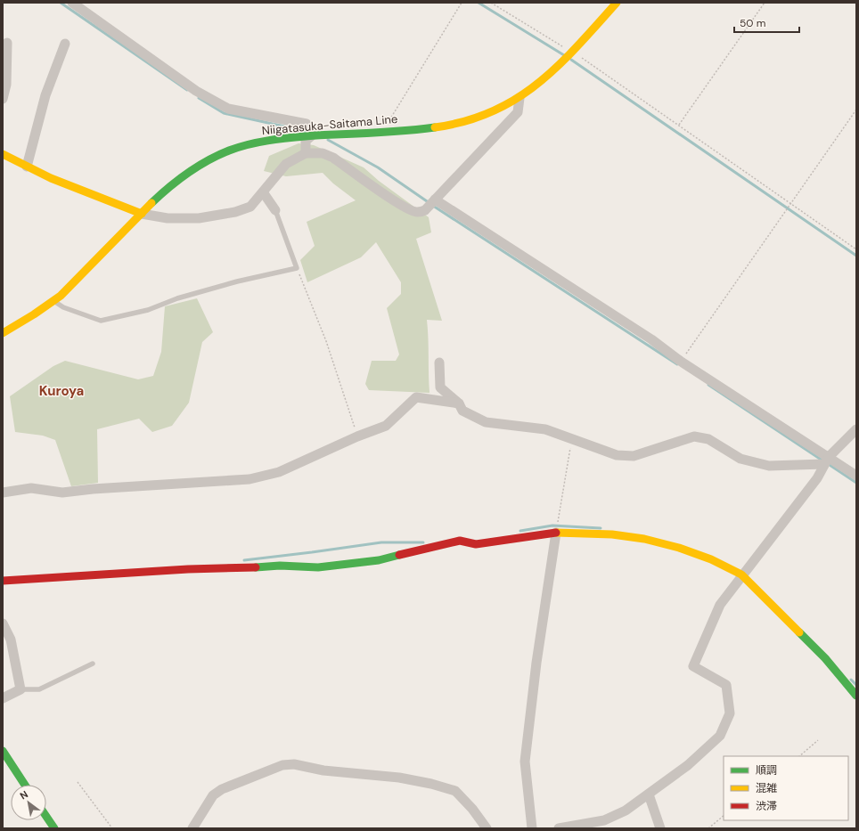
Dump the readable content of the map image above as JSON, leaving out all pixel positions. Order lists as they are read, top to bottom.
{
  "streets": {
    "street": ["Niigatasuka-Saitama Line"]
  },
  "districts": ["Kuroya"],
  "legend": ["順調", "混雑", "渋滞"],
  "scale_bar": "50 m",
  "north": "top left"
}
